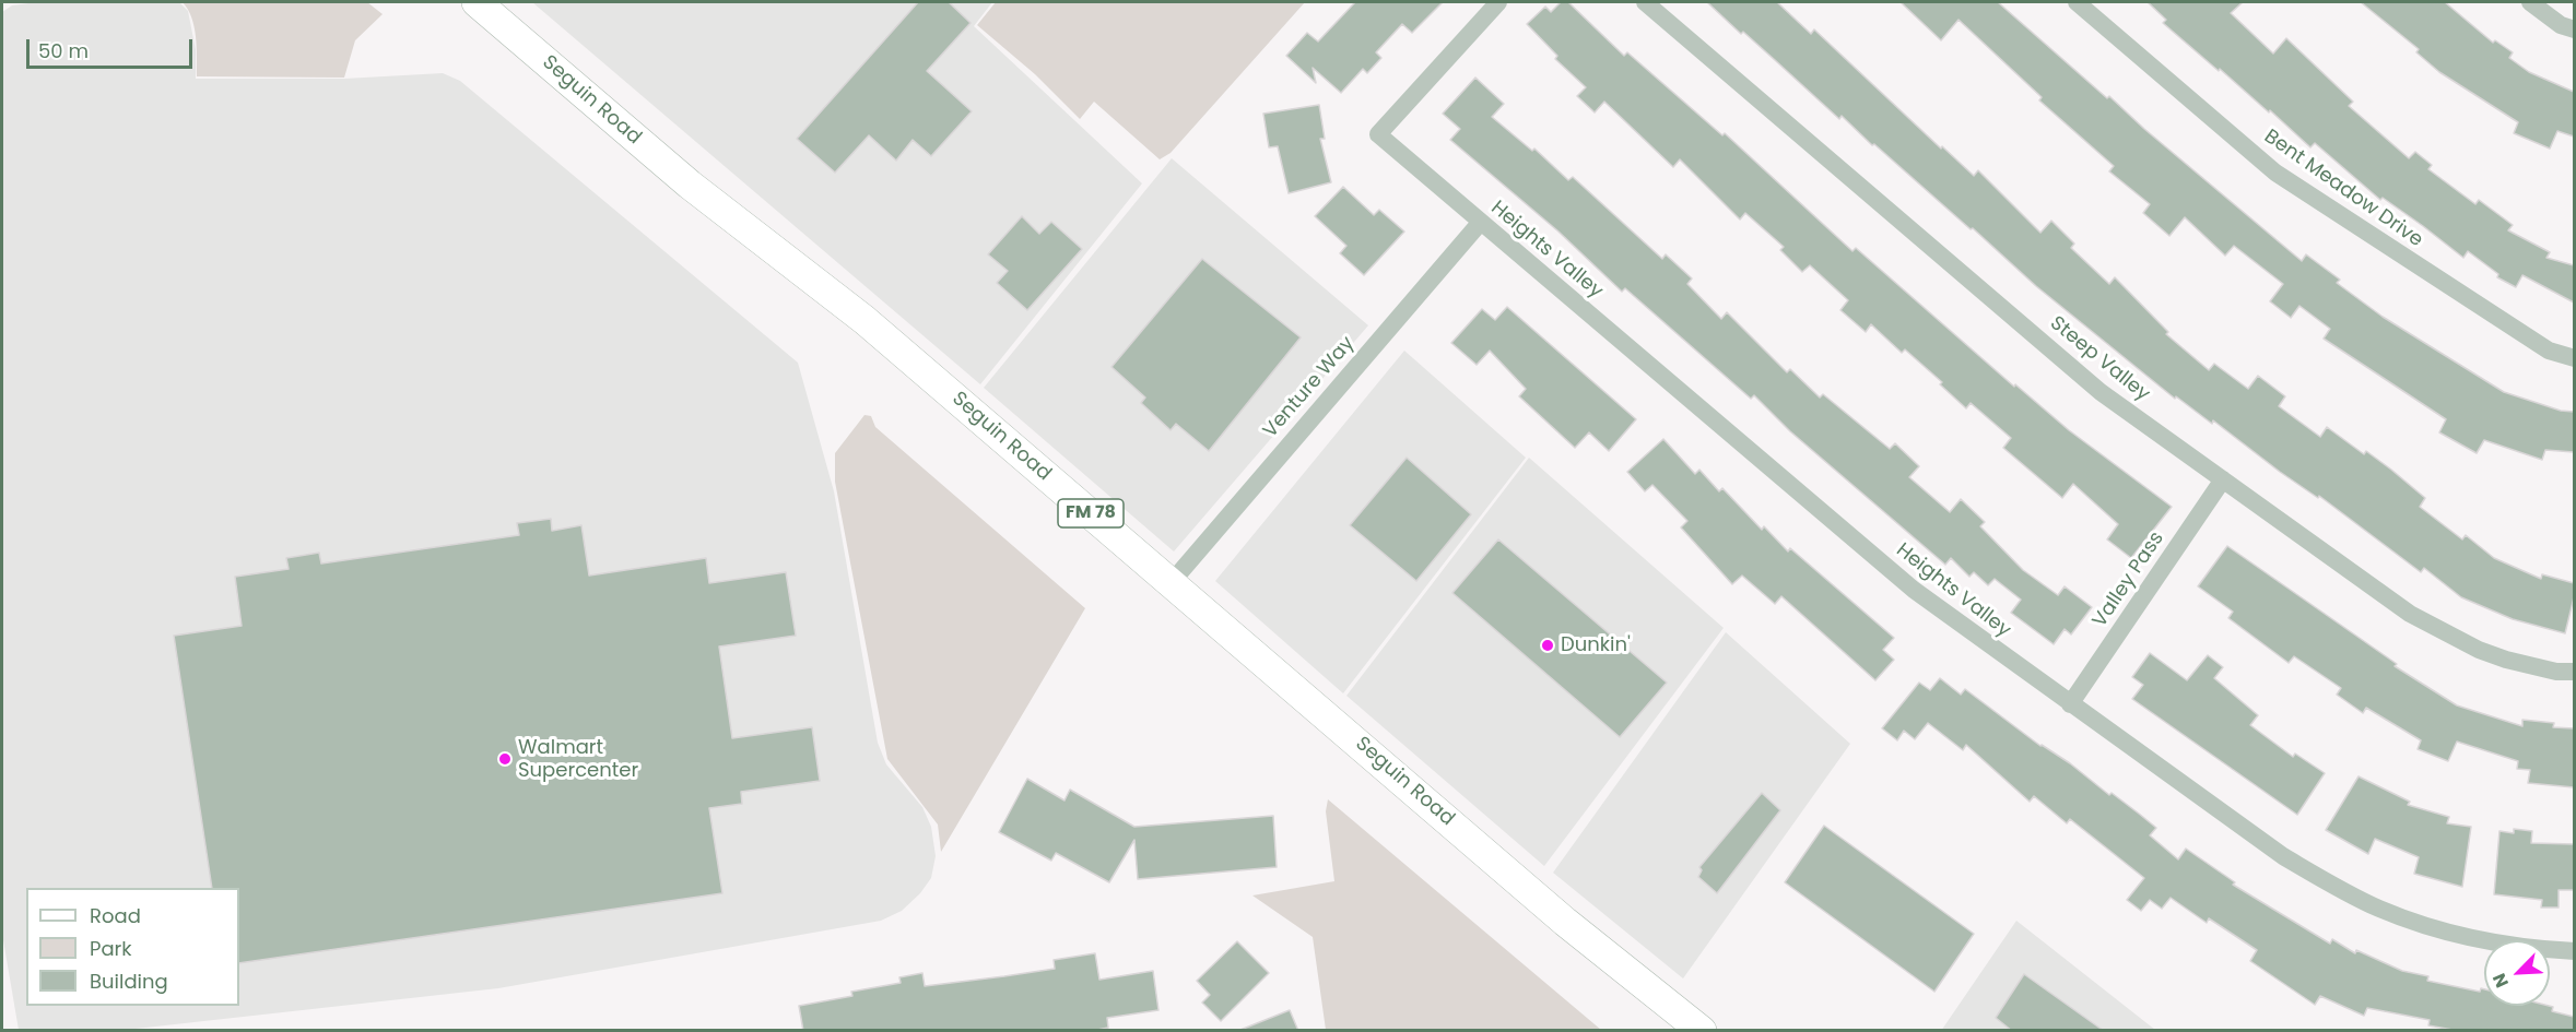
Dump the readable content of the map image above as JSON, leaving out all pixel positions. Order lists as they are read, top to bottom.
{
  "streets": {
    "main road": ["Seguin Road", "FM 78"],
    "street": [
      "Bent Meadow Drive",
      "Heights Valley",
      "Steep Valley",
      "Venture Way",
      "Valley Pass"
    ]
  },
  "crossings": [
    ["Seguin Road", "Venture Way"],
    ["Heights Valley", "Venture Way"],
    ["Heights Valley", "Valley Pass"],
    ["Steep Valley", "Valley Pass"]
  ],
  "places": ["Dunkin'", "Walmart Supercenter"],
  "legend": ["Road", "Park", "Building"],
  "scale_bar": "50 m",
  "north": "bottom left"
}
